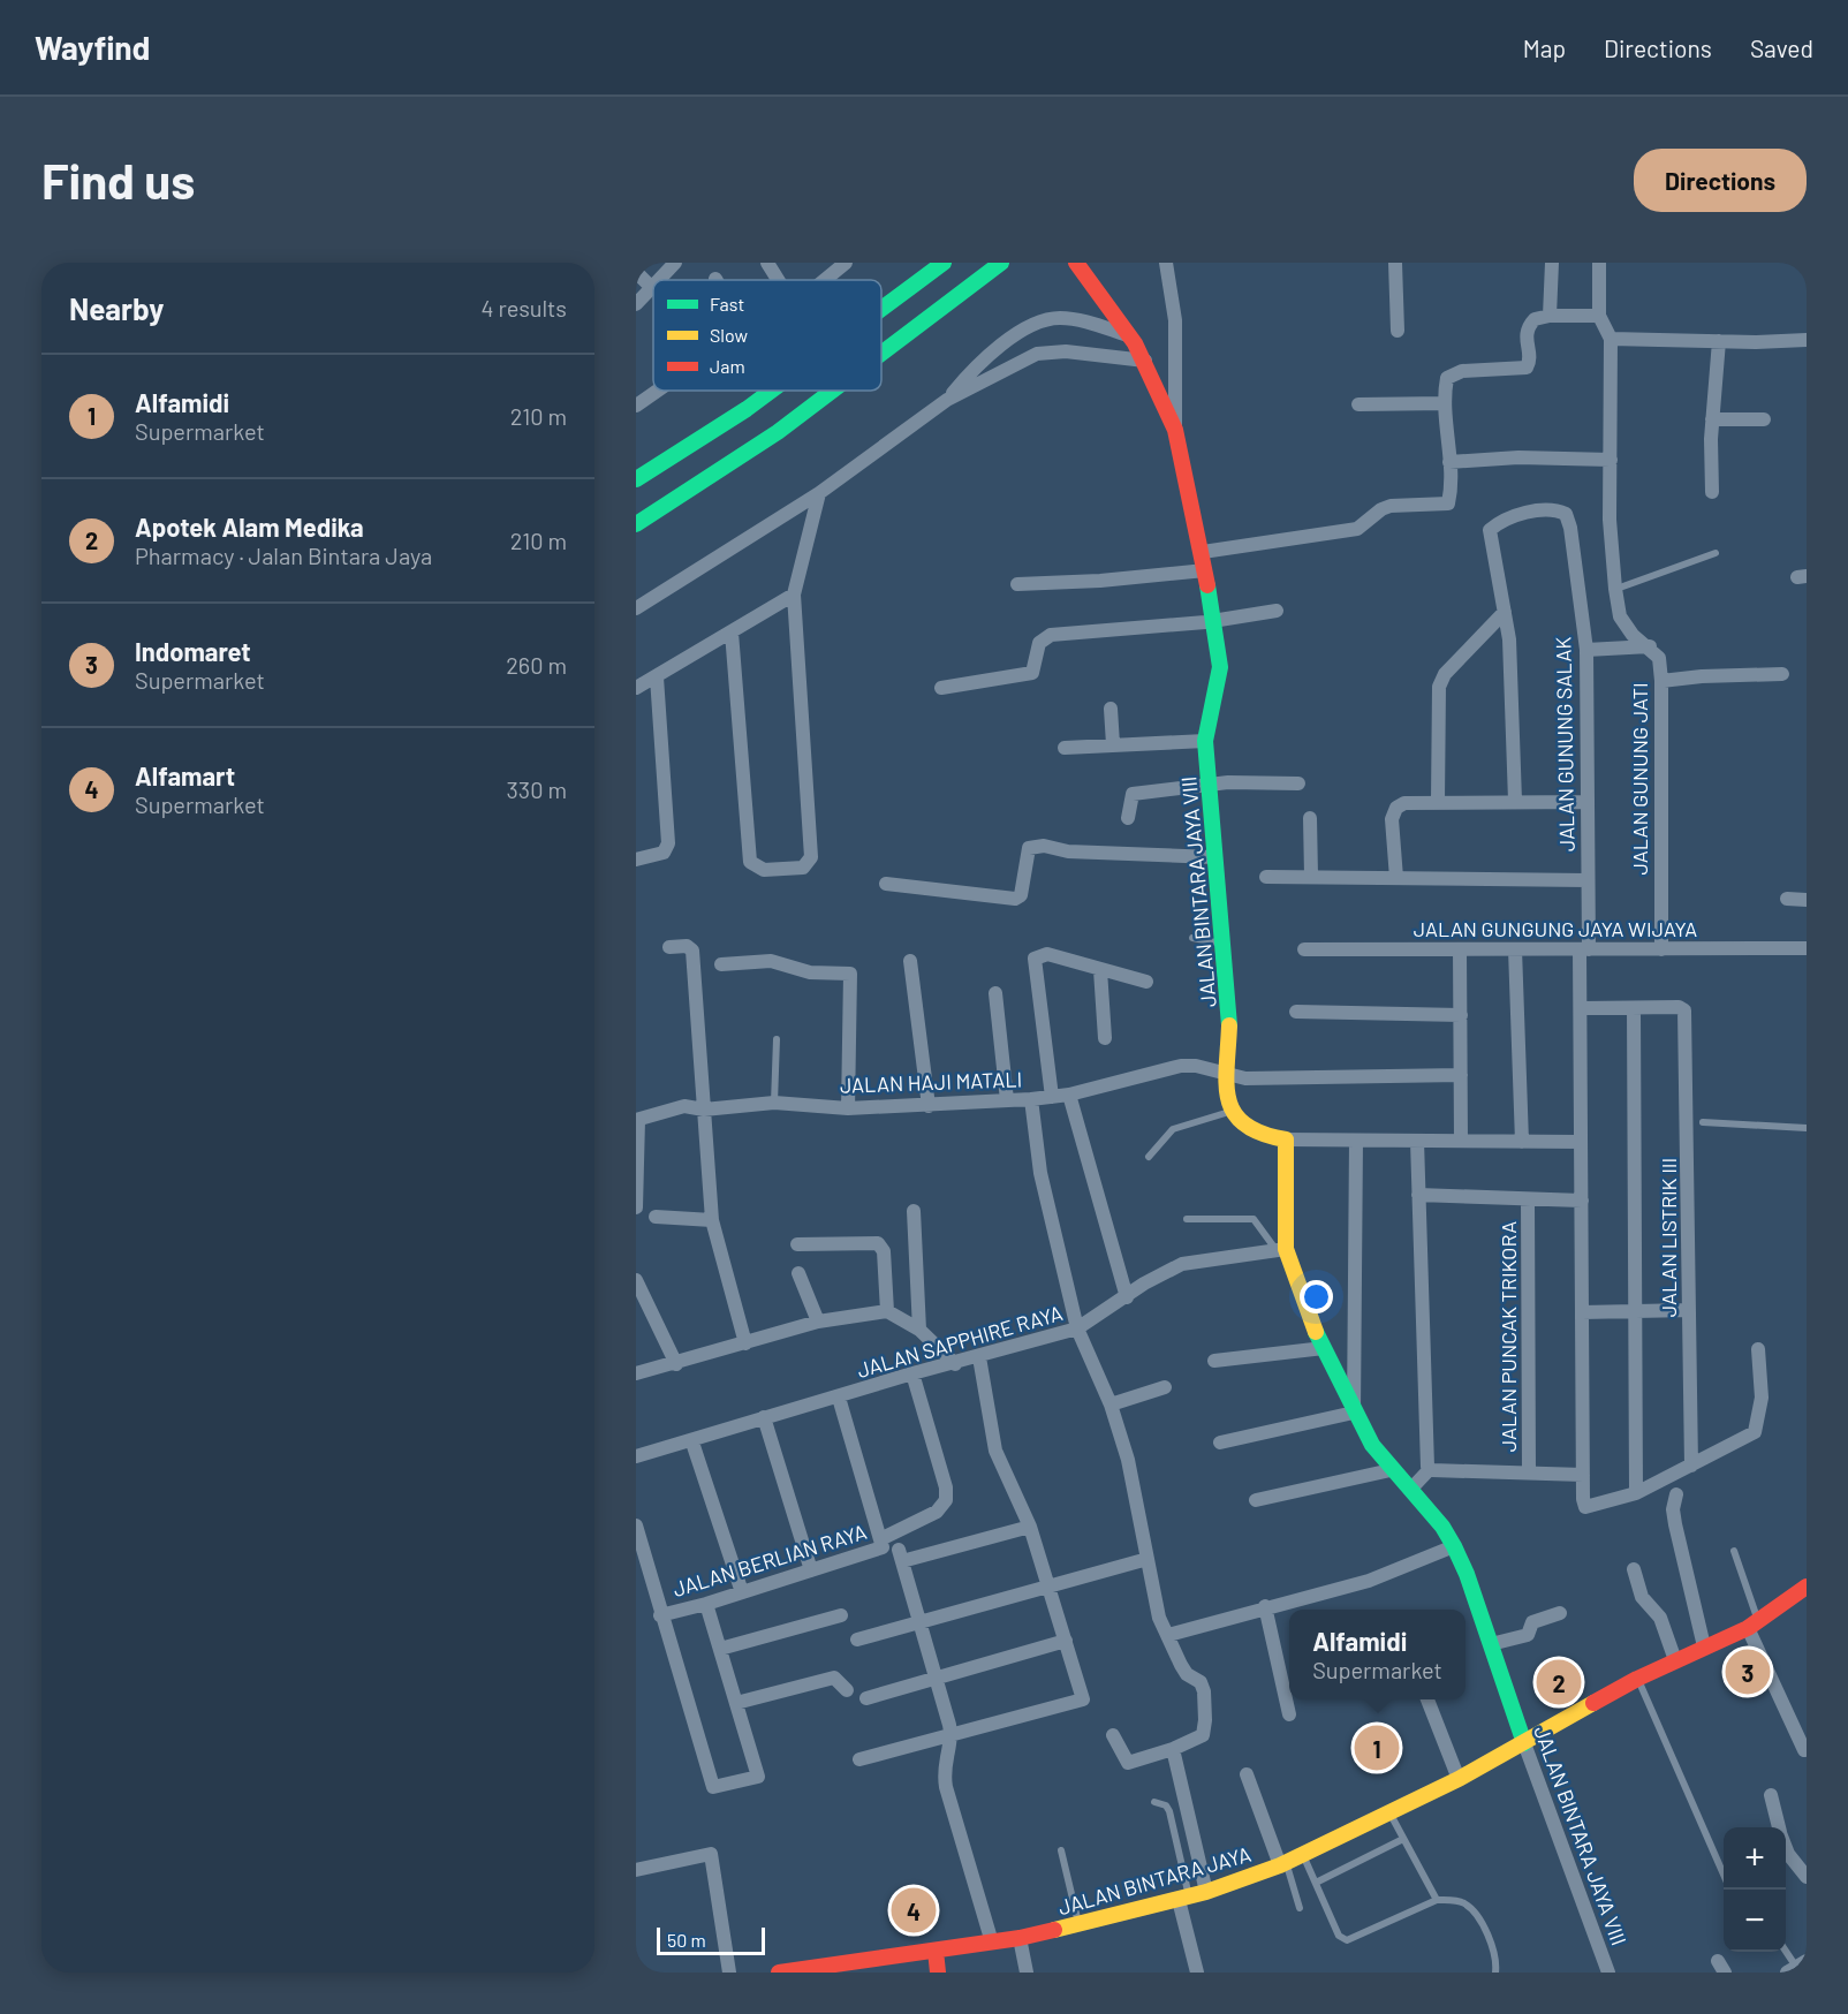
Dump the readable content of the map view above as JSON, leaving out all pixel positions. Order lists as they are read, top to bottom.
{
  "streets": {
    "main road": ["JALAN BINTARA JAYA VIII", "JALAN BINTARA JAYA"],
    "street": [
      "JALAN GUNUNG SALAK",
      "JALAN GUNUNG JATI",
      "JALAN GUNGUNG JAYA WIJAYA",
      "JALAN HAJI MATALI",
      "JALAN LISTRIK III",
      "JALAN PUNCAK TRIKORA",
      "JALAN SAPPHIRE RAYA",
      "JALAN BERLIAN RAYA"
    ]
  },
  "crossings": [
    ["JALAN GUNUNG SALAK", "JALAN GUNGUNG JAYA WIJAYA"],
    ["JALAN GUNUNG JATI", "JALAN GUNGUNG JAYA WIJAYA"],
    ["JALAN BINTARA JAYA VIII", "JALAN HAJI MATALI"],
    ["JALAN BINTARA JAYA VIII", "JALAN SAPPHIRE RAYA"],
    ["JALAN BINTARA JAYA VIII", "JALAN BINTARA JAYA"],
    ["JALAN SAPPHIRE RAYA", "JALAN BERLIAN RAYA"]
  ],
  "legend": ["Fast", "Slow", "Jam"],
  "scale_bar": "50 m",
  "page": {
    "header": "Wayfind",
    "nav": ["Map", "Directions", "Saved"],
    "buttons": "Directions",
    "title": "Find us",
    "heading": ["Nearby", "4 results"],
    "list": [
      {
        "mark": "1",
        "name": "Alfamidi",
        "note": "Supermarket",
        "value": "210 m"
      },
      {
        "mark": "2",
        "name": "Apotek Alam Medika",
        "note": "Pharmacy · Jalan Bintara Jaya",
        "value": "210 m"
      },
      {
        "mark": "3",
        "name": "Indomaret",
        "note": "Supermarket",
        "value": "260 m"
      },
      {
        "mark": "4",
        "name": "Alfamart",
        "note": "Supermarket",
        "value": "330 m"
      }
    ],
    "popup": ["Alfamidi", "Supermarket"],
    "pins": [
      "3",
      "2",
      "1",
      "4"
    ],
    "map_buttons": ["+", "−"],
    "scale": "50 m"
  }
}
